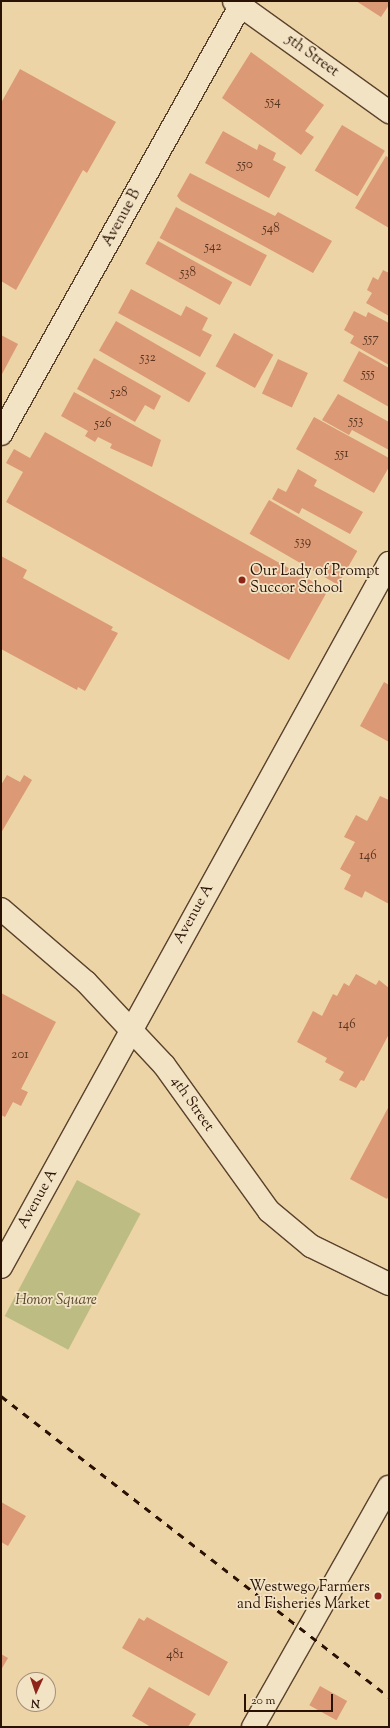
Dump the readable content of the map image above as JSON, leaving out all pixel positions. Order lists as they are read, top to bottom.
{
  "streets": {
    "street": [
      "5th Street",
      "Avenue B",
      "Avenue A",
      "4th Street"
    ]
  },
  "crossings": [
    ["5th Street", "Avenue B"],
    ["Avenue A", "4th Street"]
  ],
  "parks": ["Honor Square"],
  "places": ["Our Lady of Prompt Succor School", "Westwego Farmers and Fisheries Market"],
  "house_numbers": [
    "554",
    "550",
    "548",
    "542",
    "538",
    "557",
    "532",
    "555",
    "528",
    "553",
    "526",
    "551",
    "539",
    "146",
    "146",
    "201",
    "481"
  ],
  "scale_bar": "20 m",
  "north": "bottom"
}
